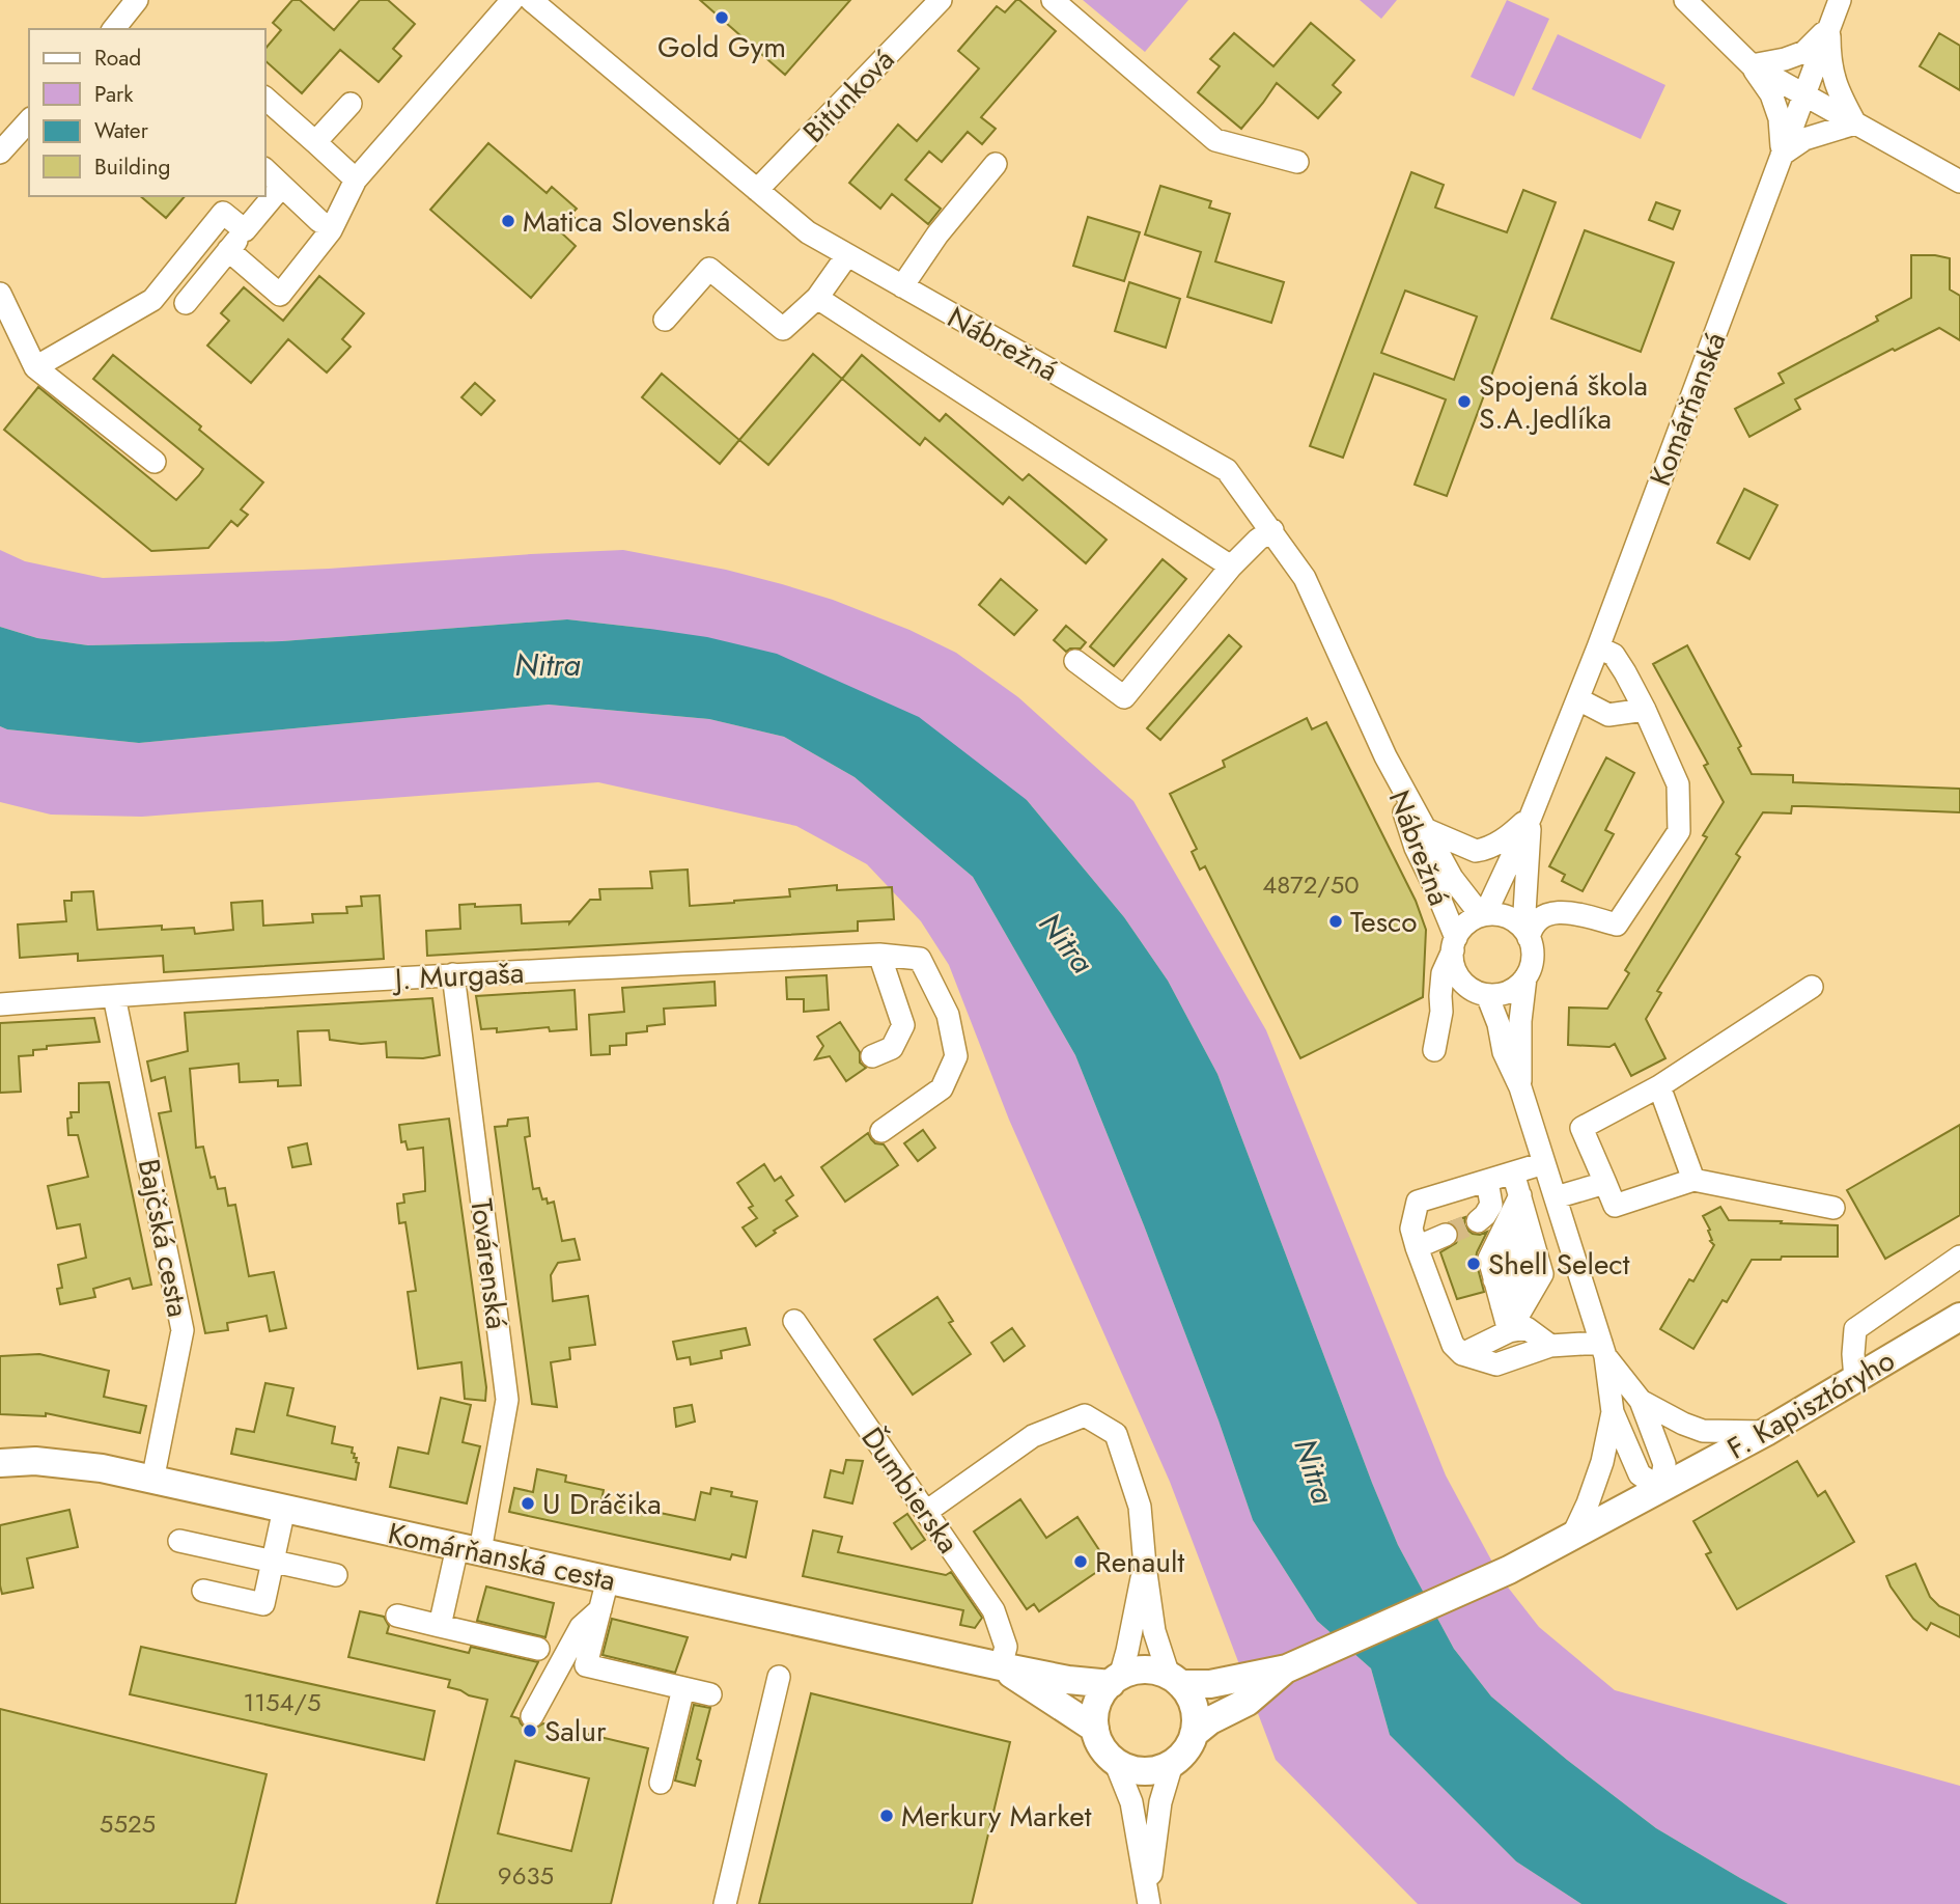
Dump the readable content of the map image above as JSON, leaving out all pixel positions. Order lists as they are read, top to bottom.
{
  "streets": {
    "main road": ["F. Kapisztóryho", "Komárňanská cesta"],
    "street": [
      "Bitúnková",
      "Nábrežná",
      "Komárňanská",
      "J. Murgaša",
      "Bajčská cesta",
      "Továrenská",
      "Ďumbierska"
    ]
  },
  "crossings": [
    ["Bitúnková", "Nábrežná"],
    ["Nábrežná", "Komárňanská"],
    ["J. Murgaša", "Bajčská cesta"],
    ["J. Murgaša", "Továrenská"],
    ["Bajčská cesta", "Komárňanská cesta"],
    ["Továrenská", "Komárňanská cesta"],
    ["Ďumbierska", "Komárňanská cesta"]
  ],
  "water": ["Nitra"],
  "places": [
    "Gold Gym",
    "Matica Slovenská",
    "Spojená škola S.A.Jedlíka",
    "Tesco",
    "Shell Select",
    "U Dráčika",
    "Renault",
    "Salur",
    "Merkury Market"
  ],
  "house_numbers": [
    "4872/50",
    "1154/5",
    "5525",
    "9635"
  ],
  "legend": [
    "Road",
    "Park",
    "Water",
    "Building"
  ]
}
